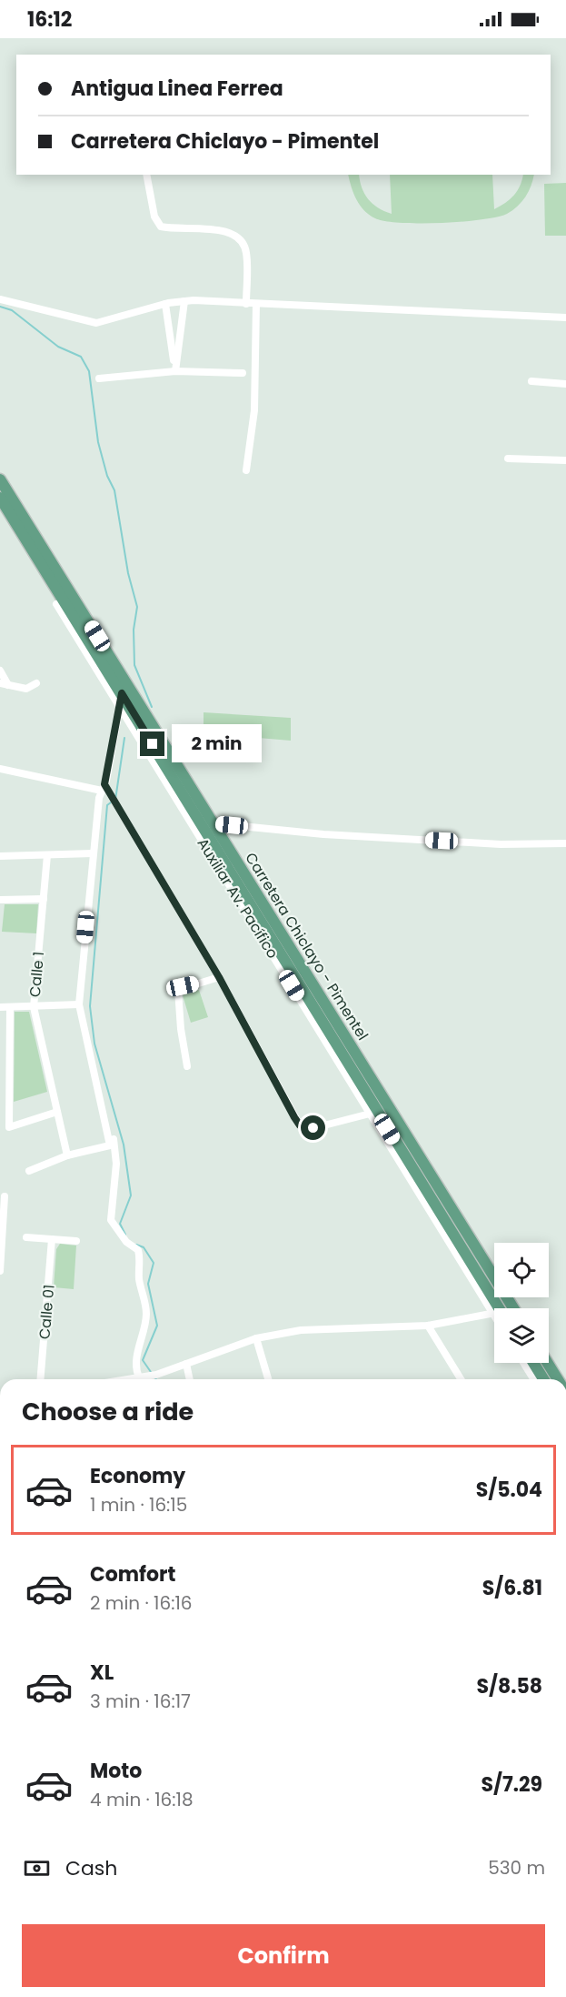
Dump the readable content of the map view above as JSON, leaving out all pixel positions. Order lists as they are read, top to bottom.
{
  "streets": {
    "main road": ["Carretera Chiclayo - Pimentel"],
    "street": ["Auxiliar Av. Pacífico", "Calle 1", "Calle 01"]
  },
  "crossings": [
    ["Auxiliar Av. Pacífico", "Carretera Chiclayo - Pimentel"]
  ],
  "page": {
    "status": "16:12",
    "banner": ["Antigua Linea Ferrea", "Carretera Chiclayo - Pimentel"],
    "bubble": "2 min",
    "heading": "Choose a ride",
    "list": [
      {
        "name": "Economy",
        "note": "1 min · 16:15",
        "value": "S/5.04"
      },
      {
        "name": "Comfort",
        "note": "2 min · 16:16",
        "value": "S/6.81"
      },
      {
        "name": "XL",
        "note": "3 min · 16:17",
        "value": "S/8.58"
      },
      {
        "name": "Moto",
        "note": "4 min · 16:18",
        "value": "S/7.29"
      }
    ],
    "pay": ["Cash", "530 m"],
    "buttons": "Confirm"
  }
}
